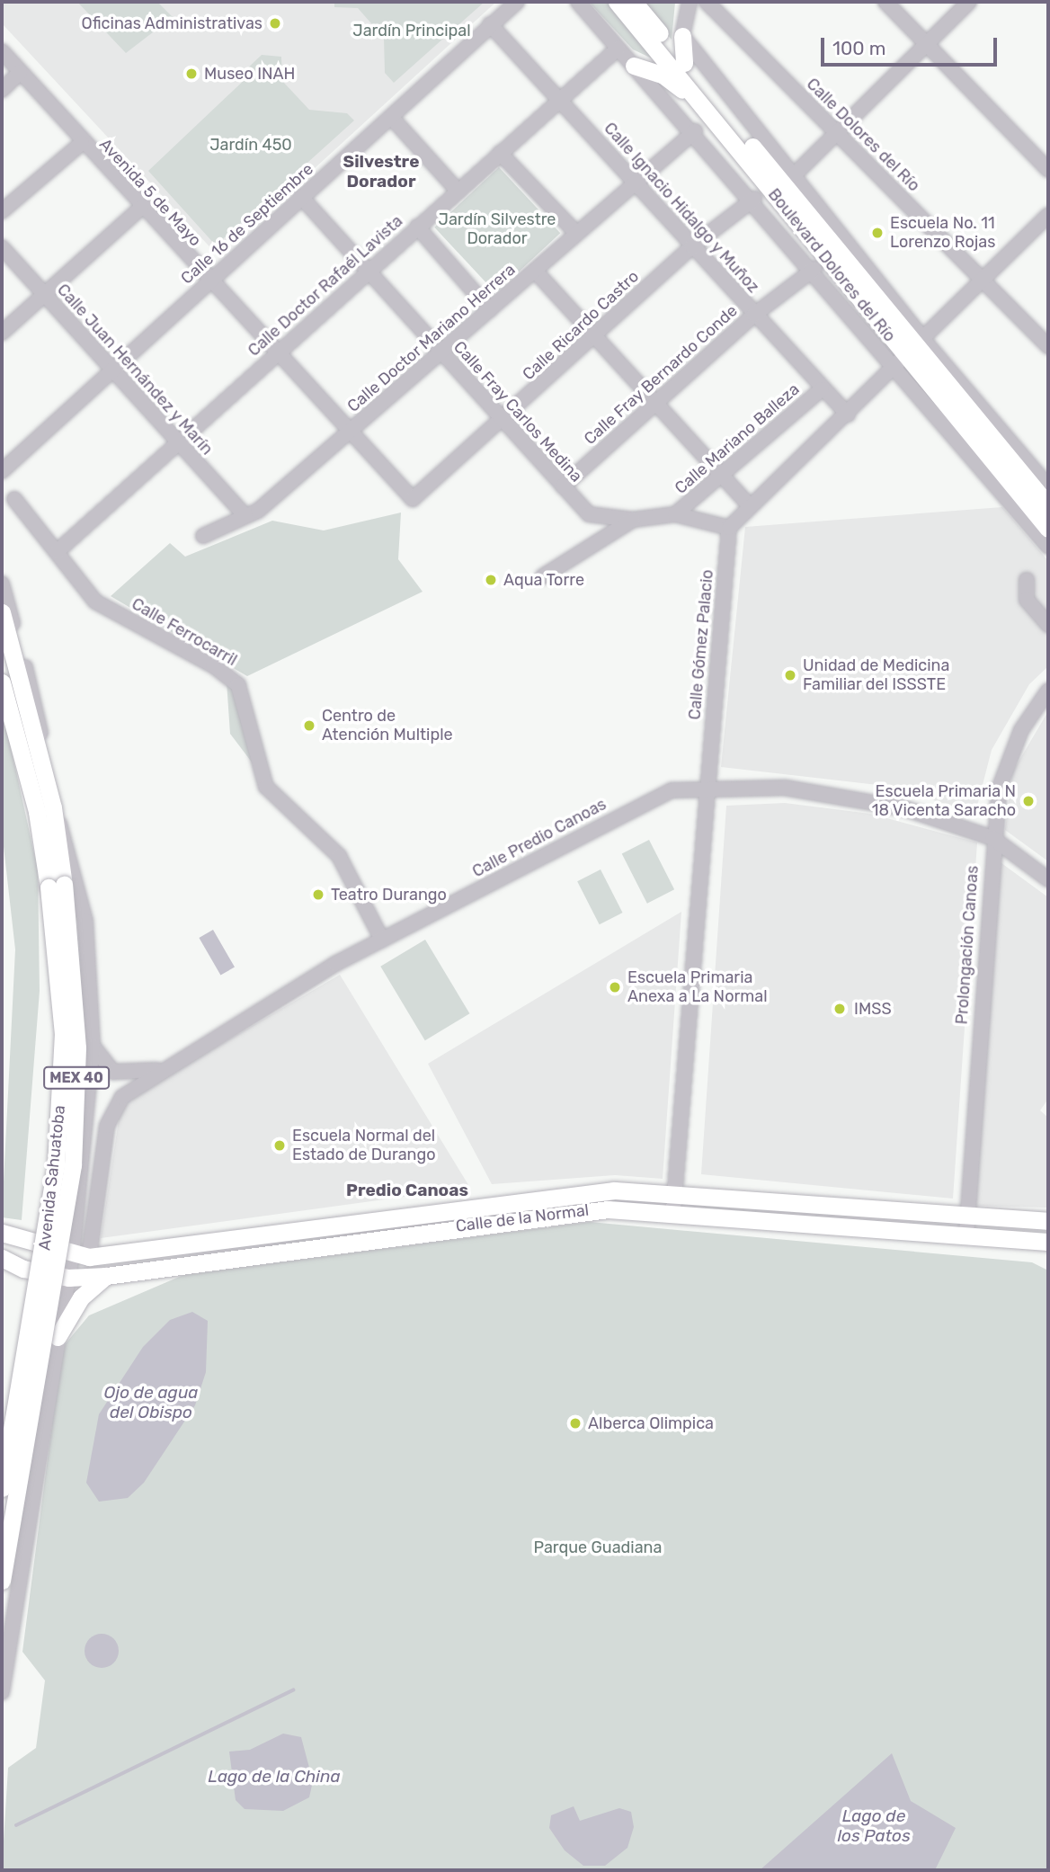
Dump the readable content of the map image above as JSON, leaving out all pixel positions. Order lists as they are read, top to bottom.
{
  "streets": {
    "main road": [
      "Boulevard Dolores del Río",
      "MEX 40",
      "Avenida Sahuatoba",
      "Calle de la Normal"
    ],
    "street": [
      "Calle Dolores del Río",
      "Avenida 5 de Mayo",
      "Calle Ignacio Hidalgo y Muñoz",
      "Calle 16 de Septiembre",
      "Calle Doctor Rafaél Lavista",
      "Calle Ricardo Castro",
      "Calle Doctor Mariano Herrera",
      "Calle Juan Hernández y Marín",
      "Calle Fray Bernardo Conde",
      "Calle Fray Carlos Medina",
      "Calle Mariano Balleza",
      "Calle Ferrocarril",
      "Calle Gómez Palacio",
      "Calle Predio Canoas",
      "Prolongación Canoas"
    ]
  },
  "crossings": [
    ["Avenida 5 de Mayo", "Calle 16 de Septiembre"],
    ["Avenida 5 de Mayo", "Calle Doctor Rafaél Lavista"],
    ["Avenida 5 de Mayo", "Calle Ricardo Castro"],
    ["Avenida 5 de Mayo", "Calle Doctor Mariano Herrera"],
    ["Calle Ignacio Hidalgo y Muñoz", "Calle 16 de Septiembre"],
    ["Calle Ignacio Hidalgo y Muñoz", "Calle Doctor Rafaél Lavista"],
    ["Calle Ignacio Hidalgo y Muñoz", "Calle Ricardo Castro"],
    ["Calle Ignacio Hidalgo y Muñoz", "Calle Doctor Mariano Herrera"],
    ["Calle Ignacio Hidalgo y Muñoz", "Calle Fray Bernardo Conde"],
    ["Calle Ignacio Hidalgo y Muñoz", "Calle Mariano Balleza"],
    ["Calle 16 de Septiembre", "Calle Juan Hernández y Marín"],
    ["Calle 16 de Septiembre", "Calle Fray Carlos Medina"],
    ["Calle Doctor Rafaél Lavista", "Calle Juan Hernández y Marín"],
    ["Calle Doctor Rafaél Lavista", "Calle Fray Carlos Medina"],
    ["Calle Doctor Rafaél Lavista", "Calle Ferrocarril"],
    ["Calle Ricardo Castro", "Calle Fray Carlos Medina"],
    ["Calle Doctor Mariano Herrera", "Calle Juan Hernández y Marín"],
    ["Calle Doctor Mariano Herrera", "Calle Fray Carlos Medina"],
    ["Calle Fray Bernardo Conde", "Calle Fray Carlos Medina"],
    ["Calle Fray Carlos Medina", "Calle Mariano Balleza"],
    ["Calle Fray Carlos Medina", "Calle Gómez Palacio"],
    ["Calle Ferrocarril", "Calle Predio Canoas"],
    ["Calle Gómez Palacio", "Calle Predio Canoas"],
    ["Calle Gómez Palacio", "Calle de la Normal"],
    ["Calle Predio Canoas", "Prolongación Canoas"],
    ["Calle Predio Canoas", "Calle de la Normal"],
    ["Prolongación Canoas", "Calle de la Normal"],
    ["MEX 40", "Avenida Sahuatoba"]
  ],
  "districts": ["Silvestre Dorador", "Predio Canoas"],
  "water": ["Ojo de agua del Obispo", "Lago de la China", "Lago de los Patos"],
  "parks": [
    "Jardín Principal",
    "Jardín 450",
    "Jardín Silvestre Dorador",
    "Parque Guadiana"
  ],
  "places": [
    "Oficinas Administrativas",
    "Museo INAH",
    "Escuela No. 11 Lorenzo Rojas",
    "Aqua Torre",
    "Unidad de Medicina Familiar del ISSSTE",
    "Centro de Atención Multiple",
    "Escuela Primaria N 18 Vicenta Saracho",
    "Teatro Durango",
    "Escuela Primaria Anexa a La Normal",
    "IMSS",
    "Escuela Normal del Estado de Durango",
    "Alberca Olimpica"
  ],
  "scale_bar": "100 m"
}
